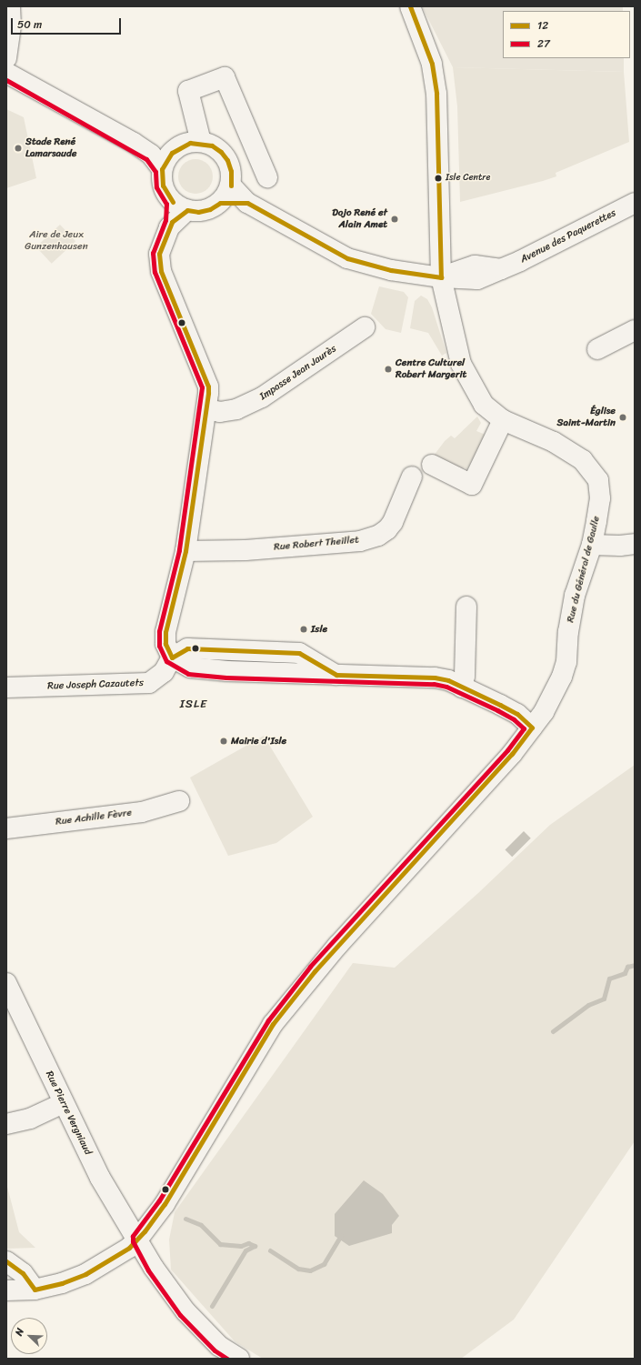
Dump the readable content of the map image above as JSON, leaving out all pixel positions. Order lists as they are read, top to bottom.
{
  "streets": {
    "street": [
      "Avenue des Paquerettes",
      "Impasse Jean Jaurès",
      "Rue Robert Theillet",
      "Rue du Général de Gaulle",
      "Rue Joseph Cazautets",
      "Rue Achille Fèvre",
      "Rue Pierre Vergniaud"
    ]
  },
  "crossings": [
    ["Avenue des Paquerettes", "Rue du Général de Gaulle"],
    ["Rue du Général de Gaulle", "Rue Joseph Cazautets"],
    ["Rue du Général de Gaulle", "Rue Pierre Vergniaud"]
  ],
  "districts": ["ISLE"],
  "parks": ["Aire de Jeux Gunzenhausen"],
  "places": [
    "Stade René Lamarsaude",
    "Isle Centre",
    "Dojo René et Alain Amet",
    "Centre Culturel Robert Margerit",
    "Église Saint-Martin",
    "Isle",
    "Mairie d'Isle"
  ],
  "lines": ["transit line 12", "transit line 27"],
  "legend": ["12", "27"],
  "scale_bar": "50 m",
  "north": "top left"
}
